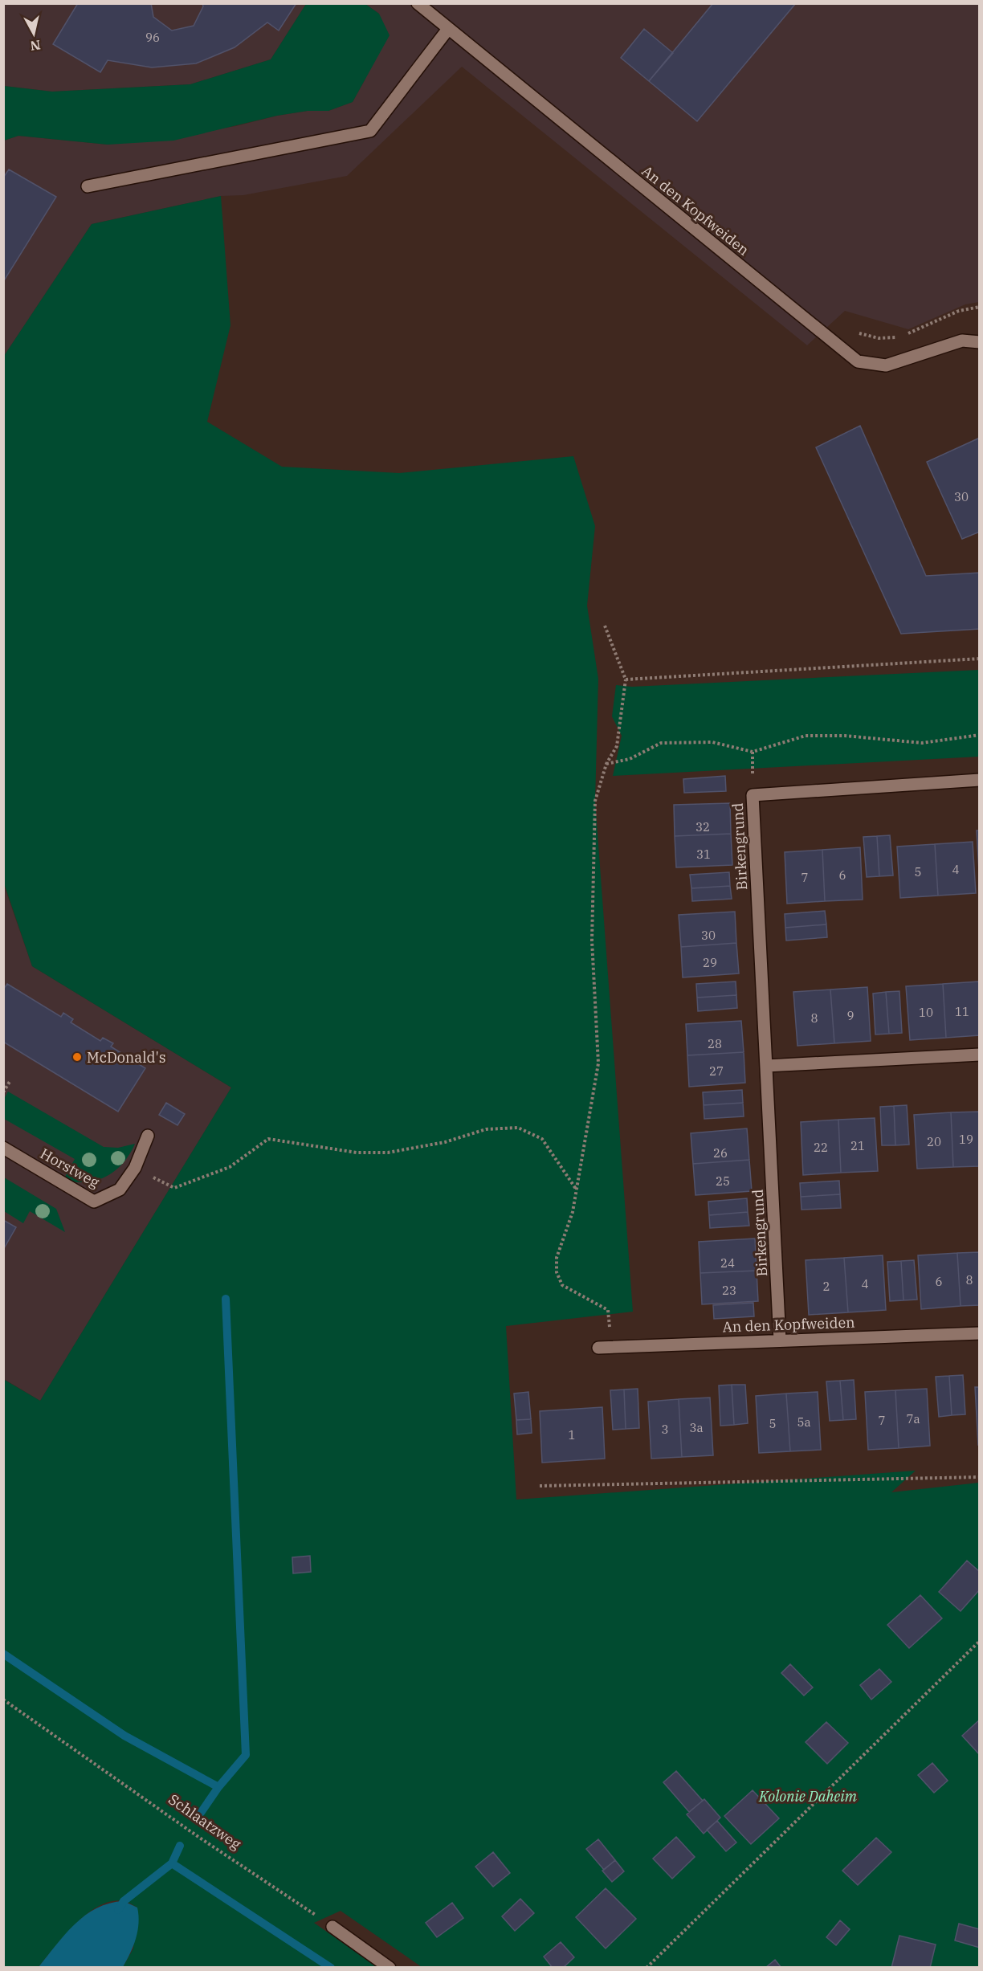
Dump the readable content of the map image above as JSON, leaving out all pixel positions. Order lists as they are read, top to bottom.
{
  "streets": {
    "street": ["An den Kopfweiden", "Birkengrund", "Horstweg"],
    "path": ["Schlaatzweg"]
  },
  "crossings": [
    ["An den Kopfweiden", "Birkengrund"]
  ],
  "parks": ["Kolonie Daheim"],
  "places": ["McDonald's"],
  "house_numbers": [
    "96",
    "30",
    "32",
    "31",
    "4",
    "5",
    "6",
    "7",
    "30",
    "29",
    "11",
    "10",
    "9",
    "8",
    "28",
    "27",
    "19",
    "20",
    "21",
    "22",
    "26",
    "25",
    "24",
    "8",
    "6",
    "4",
    "2",
    "23",
    "7a",
    "7",
    "5a",
    "5",
    "3a",
    "3",
    "1"
  ],
  "north": "bottom"
}
